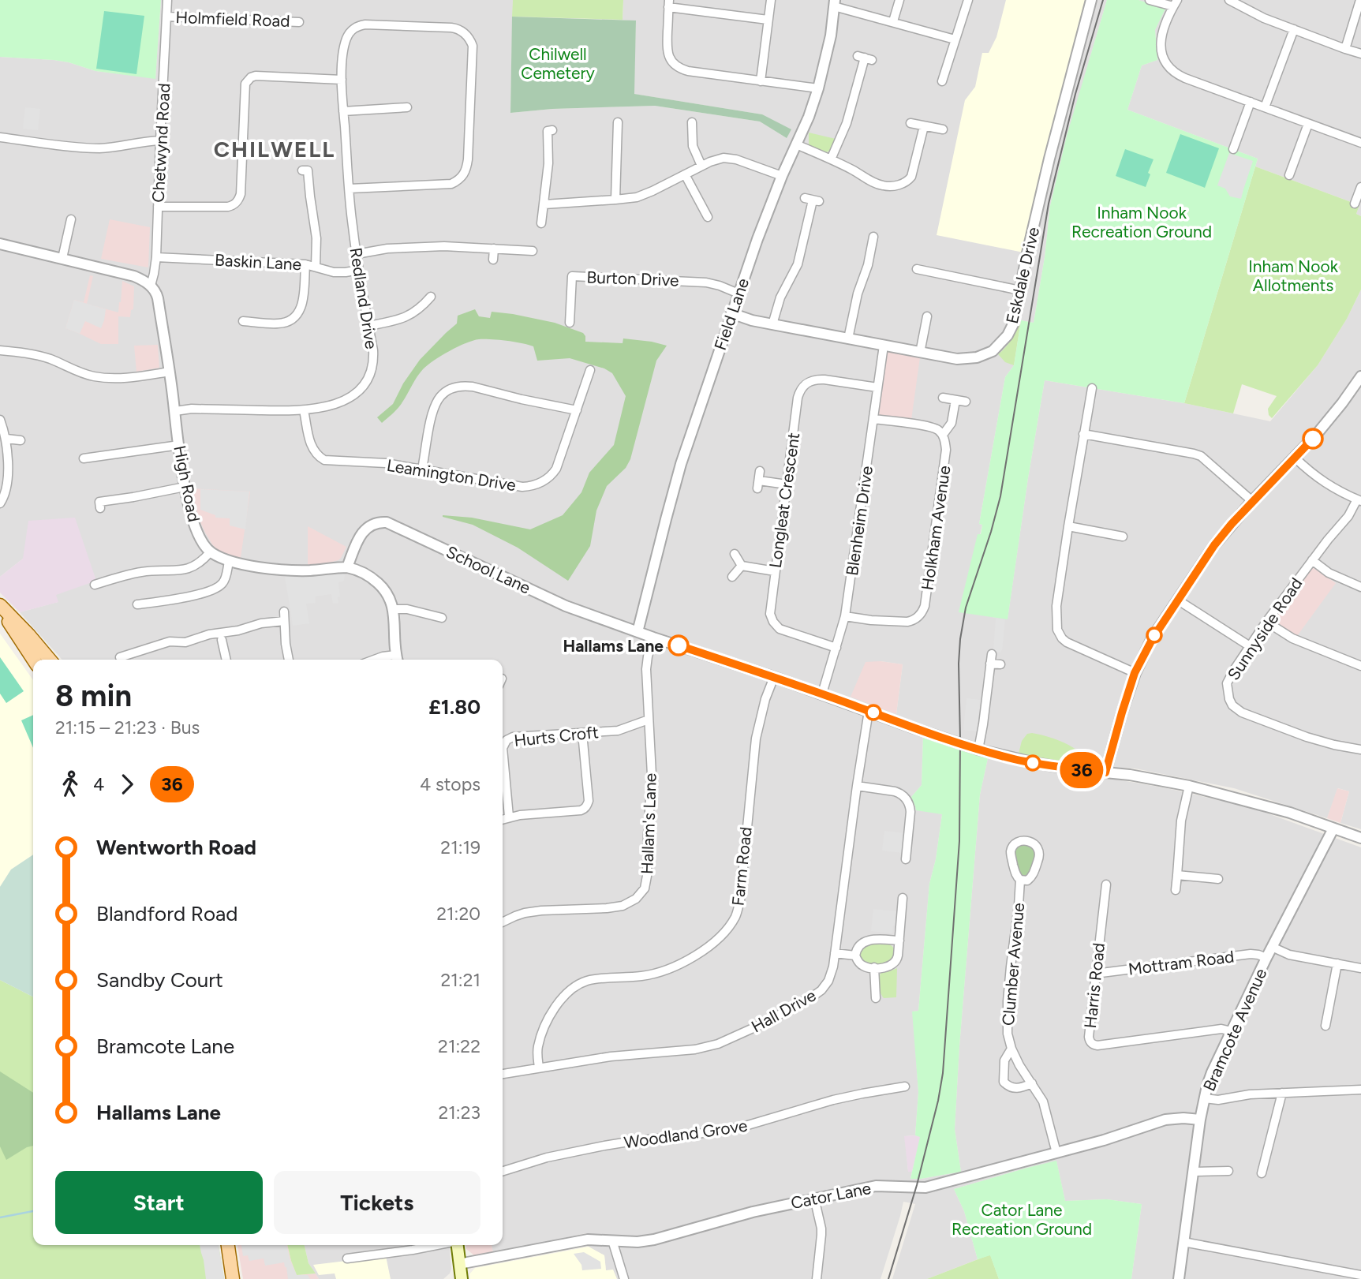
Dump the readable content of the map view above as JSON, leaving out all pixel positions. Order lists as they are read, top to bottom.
{
  "streets": {
    "street": [
      "Holmfield Road",
      "Chetwynd Road",
      "Baskin Lane",
      "Eskdale Drive",
      "Burton Drive",
      "Redland Drive",
      "Field Lane",
      "Leamington Drive",
      "High Road",
      "Longleat Crescent",
      "Blenheim Drive",
      "Holkham Avenue",
      "School Lane",
      "Sunnyside Road",
      "Hurts Croft",
      "Hallam's Lane",
      "Farm Road",
      "Mottram Road",
      "Clumber Avenue",
      "Harris Road",
      "Hall Drive",
      "Bramcote Avenue",
      "Woodland Grove",
      "Cator Lane"
    ]
  },
  "crossings": [
    ["Holmfield Road", "Chetwynd Road"],
    ["Chetwynd Road", "Baskin Lane"],
    ["Chetwynd Road", "High Road"],
    ["Baskin Lane", "Redland Drive"],
    ["Eskdale Drive", "Field Lane"],
    ["Eskdale Drive", "Blenheim Drive"],
    ["Burton Drive", "Field Lane"],
    ["Redland Drive", "Leamington Drive"],
    ["Redland Drive", "High Road"],
    ["Field Lane", "School Lane"],
    ["Longleat Crescent", "Blenheim Drive"],
    ["Blenheim Drive", "Holkham Avenue"],
    ["Blenheim Drive", "School Lane"],
    ["School Lane", "Hallam's Lane"],
    ["School Lane", "Farm Road"],
    ["School Lane", "Hall Drive"],
    ["School Lane", "Bramcote Avenue"],
    ["Hurts Croft", "Hallam's Lane"],
    ["Farm Road", "Hall Drive"],
    ["Mottram Road", "Harris Road"],
    ["Mottram Road", "Bramcote Avenue"],
    ["Clumber Avenue", "Cator Lane"],
    ["Harris Road", "Bramcote Avenue"],
    ["Bramcote Avenue", "Cator Lane"]
  ],
  "districts": ["CHILWELL"],
  "parks": [
    "Chilwell Cemetery",
    "Inham Nook Recreation Ground",
    "Inham Nook Allotments",
    "Cator Lane Recreation Ground"
  ],
  "places": ["Hallams Lane"],
  "lines": ["bus line 36"],
  "page": {
    "on_map": "36",
    "heading": ["8 min", "21:15 – 21:23 · Bus", "£1.80"],
    "legs": ["4", "36", "4 stops"],
    "list": [
      {
        "name": "Wentworth Road",
        "value": "21:19"
      },
      {
        "name": "Blandford Road",
        "value": "21:20"
      },
      {
        "name": "Sandby Court",
        "value": "21:21"
      },
      {
        "name": "Bramcote Lane",
        "value": "21:22"
      },
      {
        "name": "Hallams Lane",
        "value": "21:23"
      }
    ],
    "buttons": ["Start", "Tickets"]
  }
}
